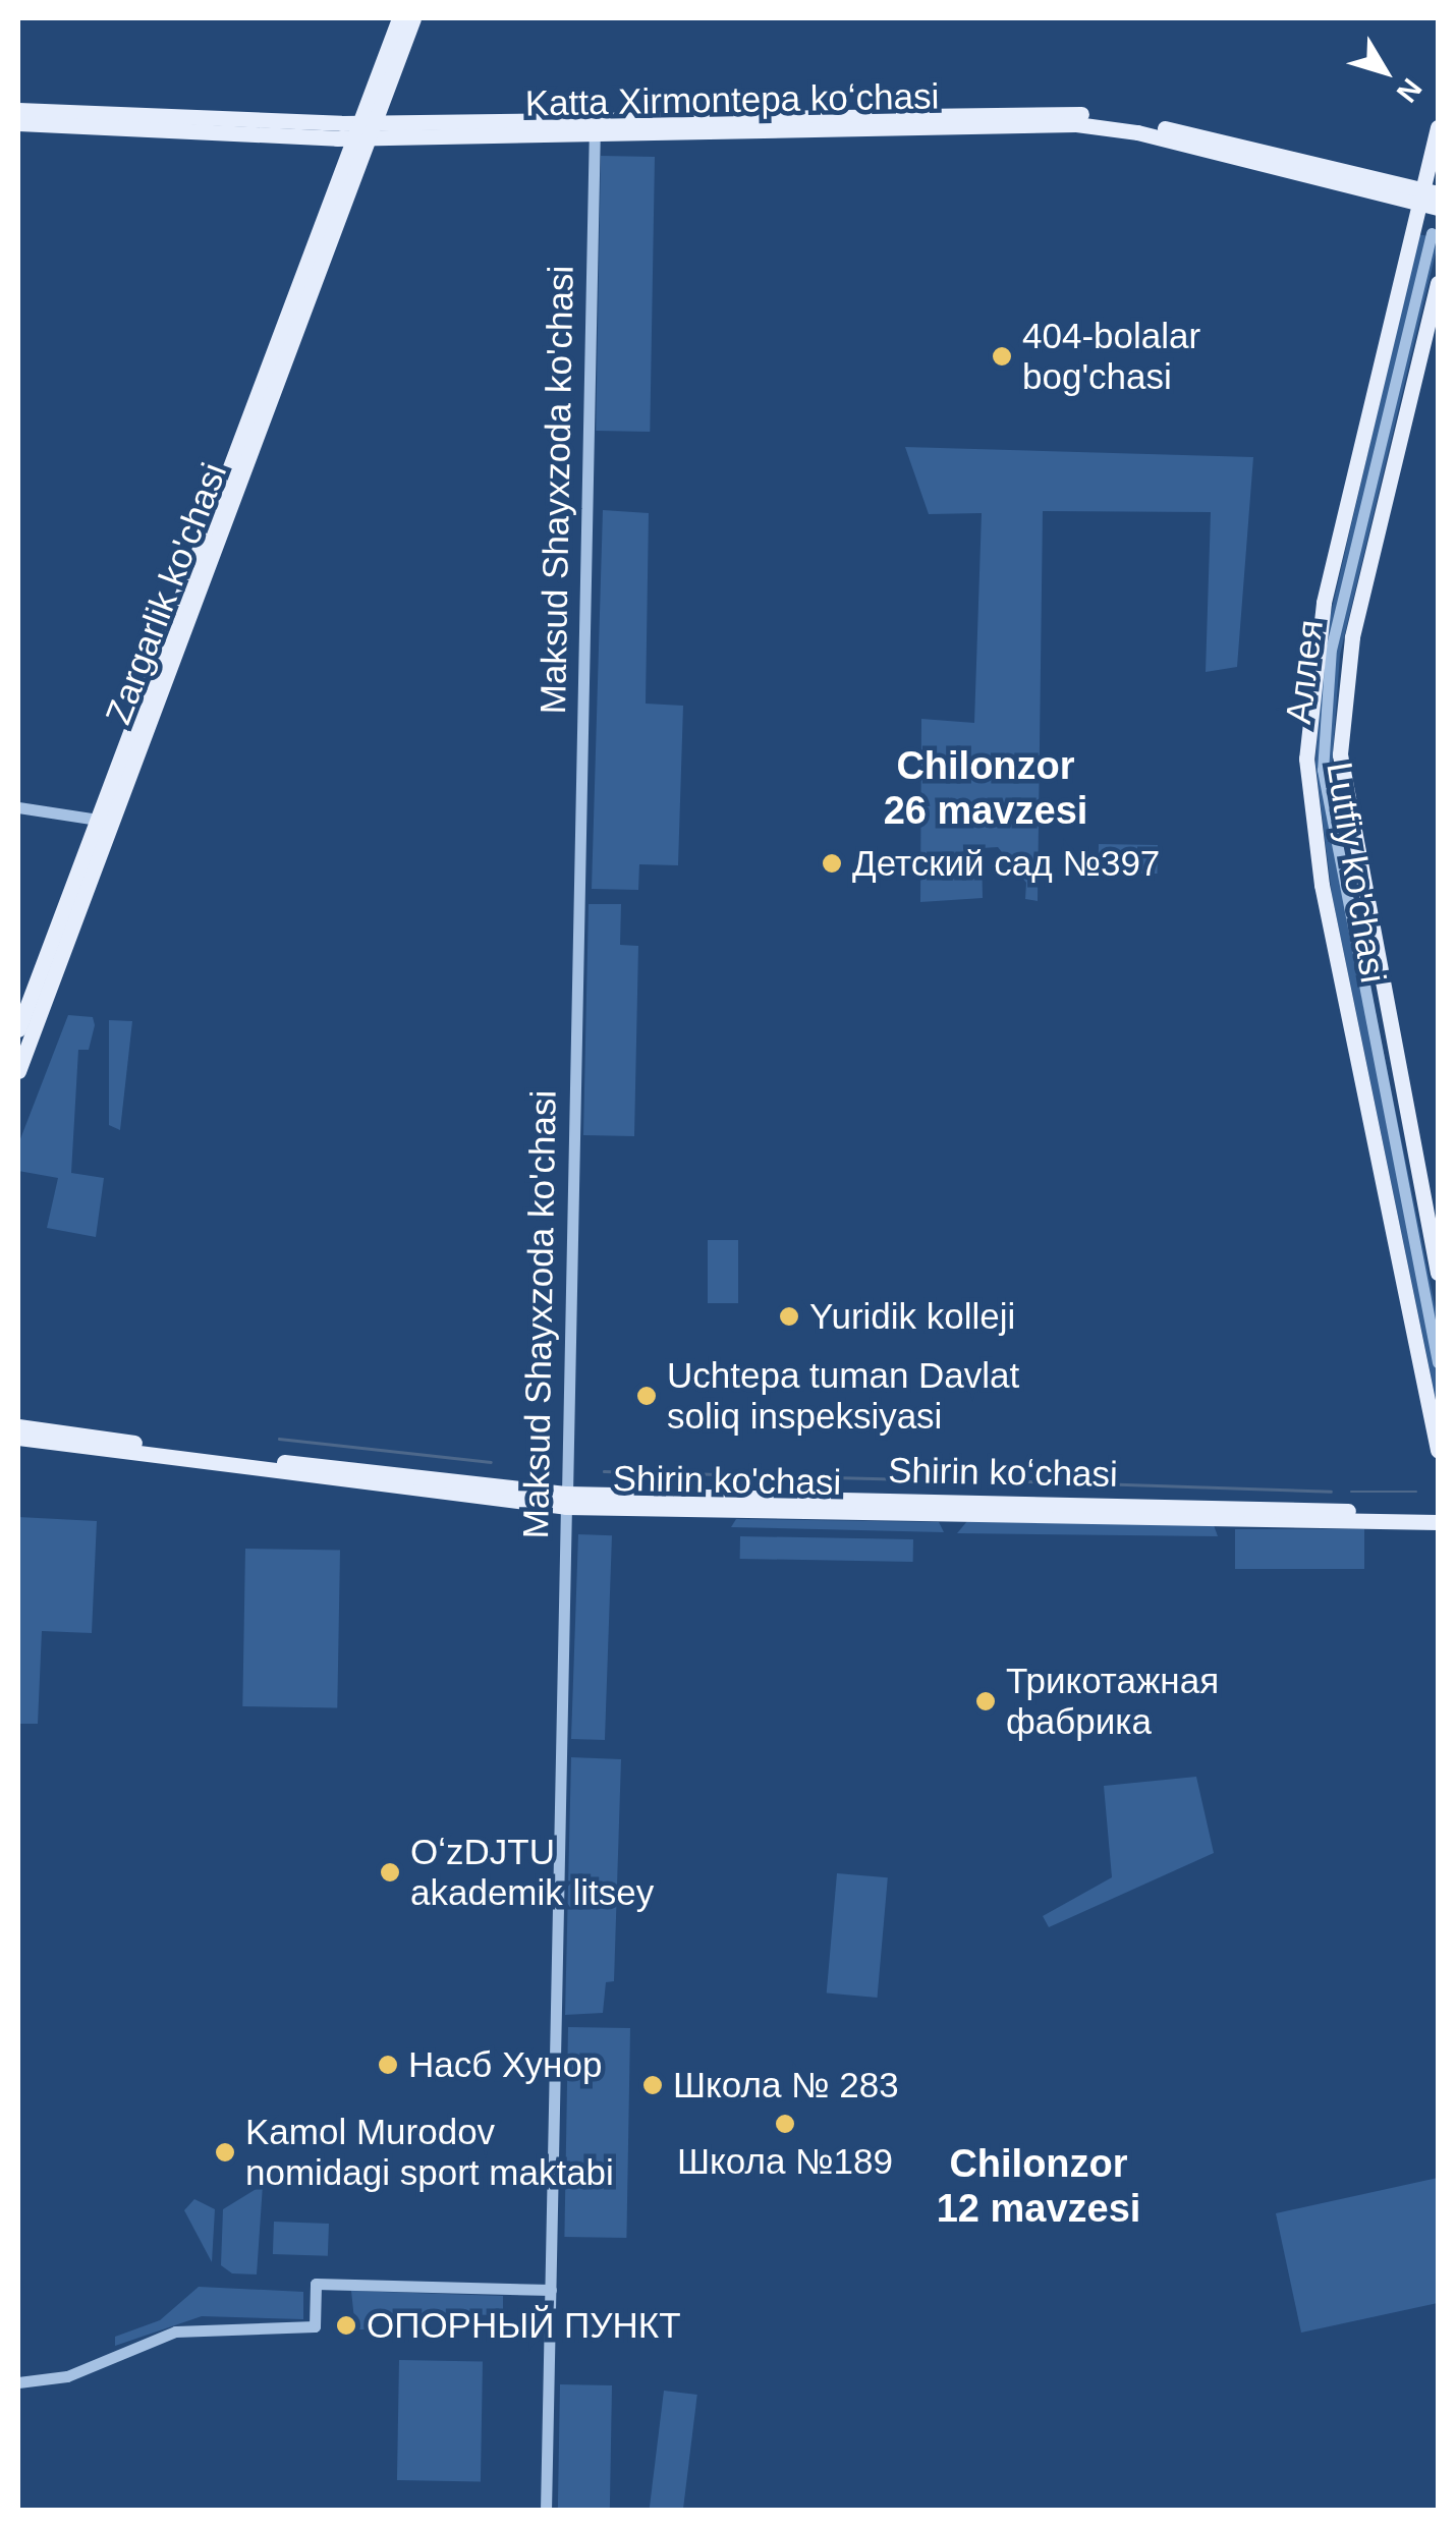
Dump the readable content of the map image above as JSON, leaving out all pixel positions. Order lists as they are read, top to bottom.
{
  "streets": {
    "main road": [
      "Katta Xirmontepa koʻchasi",
      "Zargarlik ko'chasi",
      "Lutfiy ko'chasi",
      "Shirin ko'chasi"
    ],
    "street": ["Maksud Shayxzoda ko'chasi", "Аллея"]
  },
  "crossings": [
    ["Katta Xirmontepa koʻchasi", "Maksud Shayxzoda ko'chasi"],
    ["Katta Xirmontepa koʻchasi", "Zargarlik ko'chasi"],
    ["Katta Xirmontepa koʻchasi", "Lutfiy ko'chasi"],
    ["Maksud Shayxzoda ko'chasi", "Shirin ko'chasi"]
  ],
  "districts": ["Chilonzor 26 mavzesi", "Chilonzor 12 mavzesi"],
  "places": [
    "404-bolalar bog'chasi",
    "Детский сад №397",
    "Yuridik kolleji",
    "Uchtepa tuman Davlat soliq inspeksiyasi",
    "Трикотажная фабрика",
    "OʻzDJTU akademik litsey",
    "Насб Хунор",
    "Школа № 283",
    "Школа №189",
    "Kamol Murodov nomidagi sport maktabi",
    "ОПОРНЫЙ ПУНКТ"
  ],
  "north": "bottom right"
}
